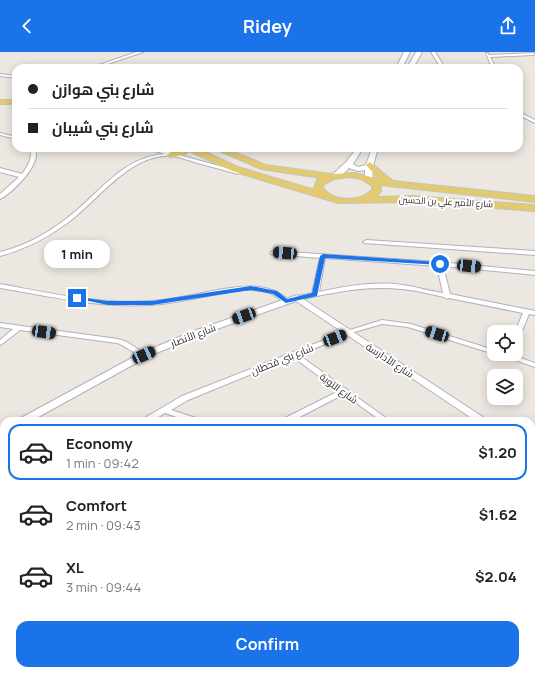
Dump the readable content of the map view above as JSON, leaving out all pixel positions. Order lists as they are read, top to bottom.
{
  "streets": {
    "main road": ["شارع الأمير علي بن الحسين"],
    "street": [
      "شارع الأنصار",
      "شارع بني قحطان",
      "شارع الأدارسة",
      "شارع التوبة"
    ]
  },
  "crossings": [
    ["شارع الأنصار", "شارع الأدارسة"],
    ["شارع بني قحطان", "شارع الأدارسة"],
    ["شارع بني قحطان", "شارع التوبة"]
  ],
  "page": {
    "header": "Ridey",
    "banner": ["شارع بني هوازن", "شارع بني شيبان"],
    "bubble": "1 min",
    "list": [
      {
        "name": "Economy",
        "note": "1 min · 09:42",
        "value": "$1.20"
      },
      {
        "name": "Comfort",
        "note": "2 min · 09:43",
        "value": "$1.62"
      },
      {
        "name": "XL",
        "note": "3 min · 09:44",
        "value": "$2.04"
      }
    ],
    "buttons": "Confirm"
  }
}
